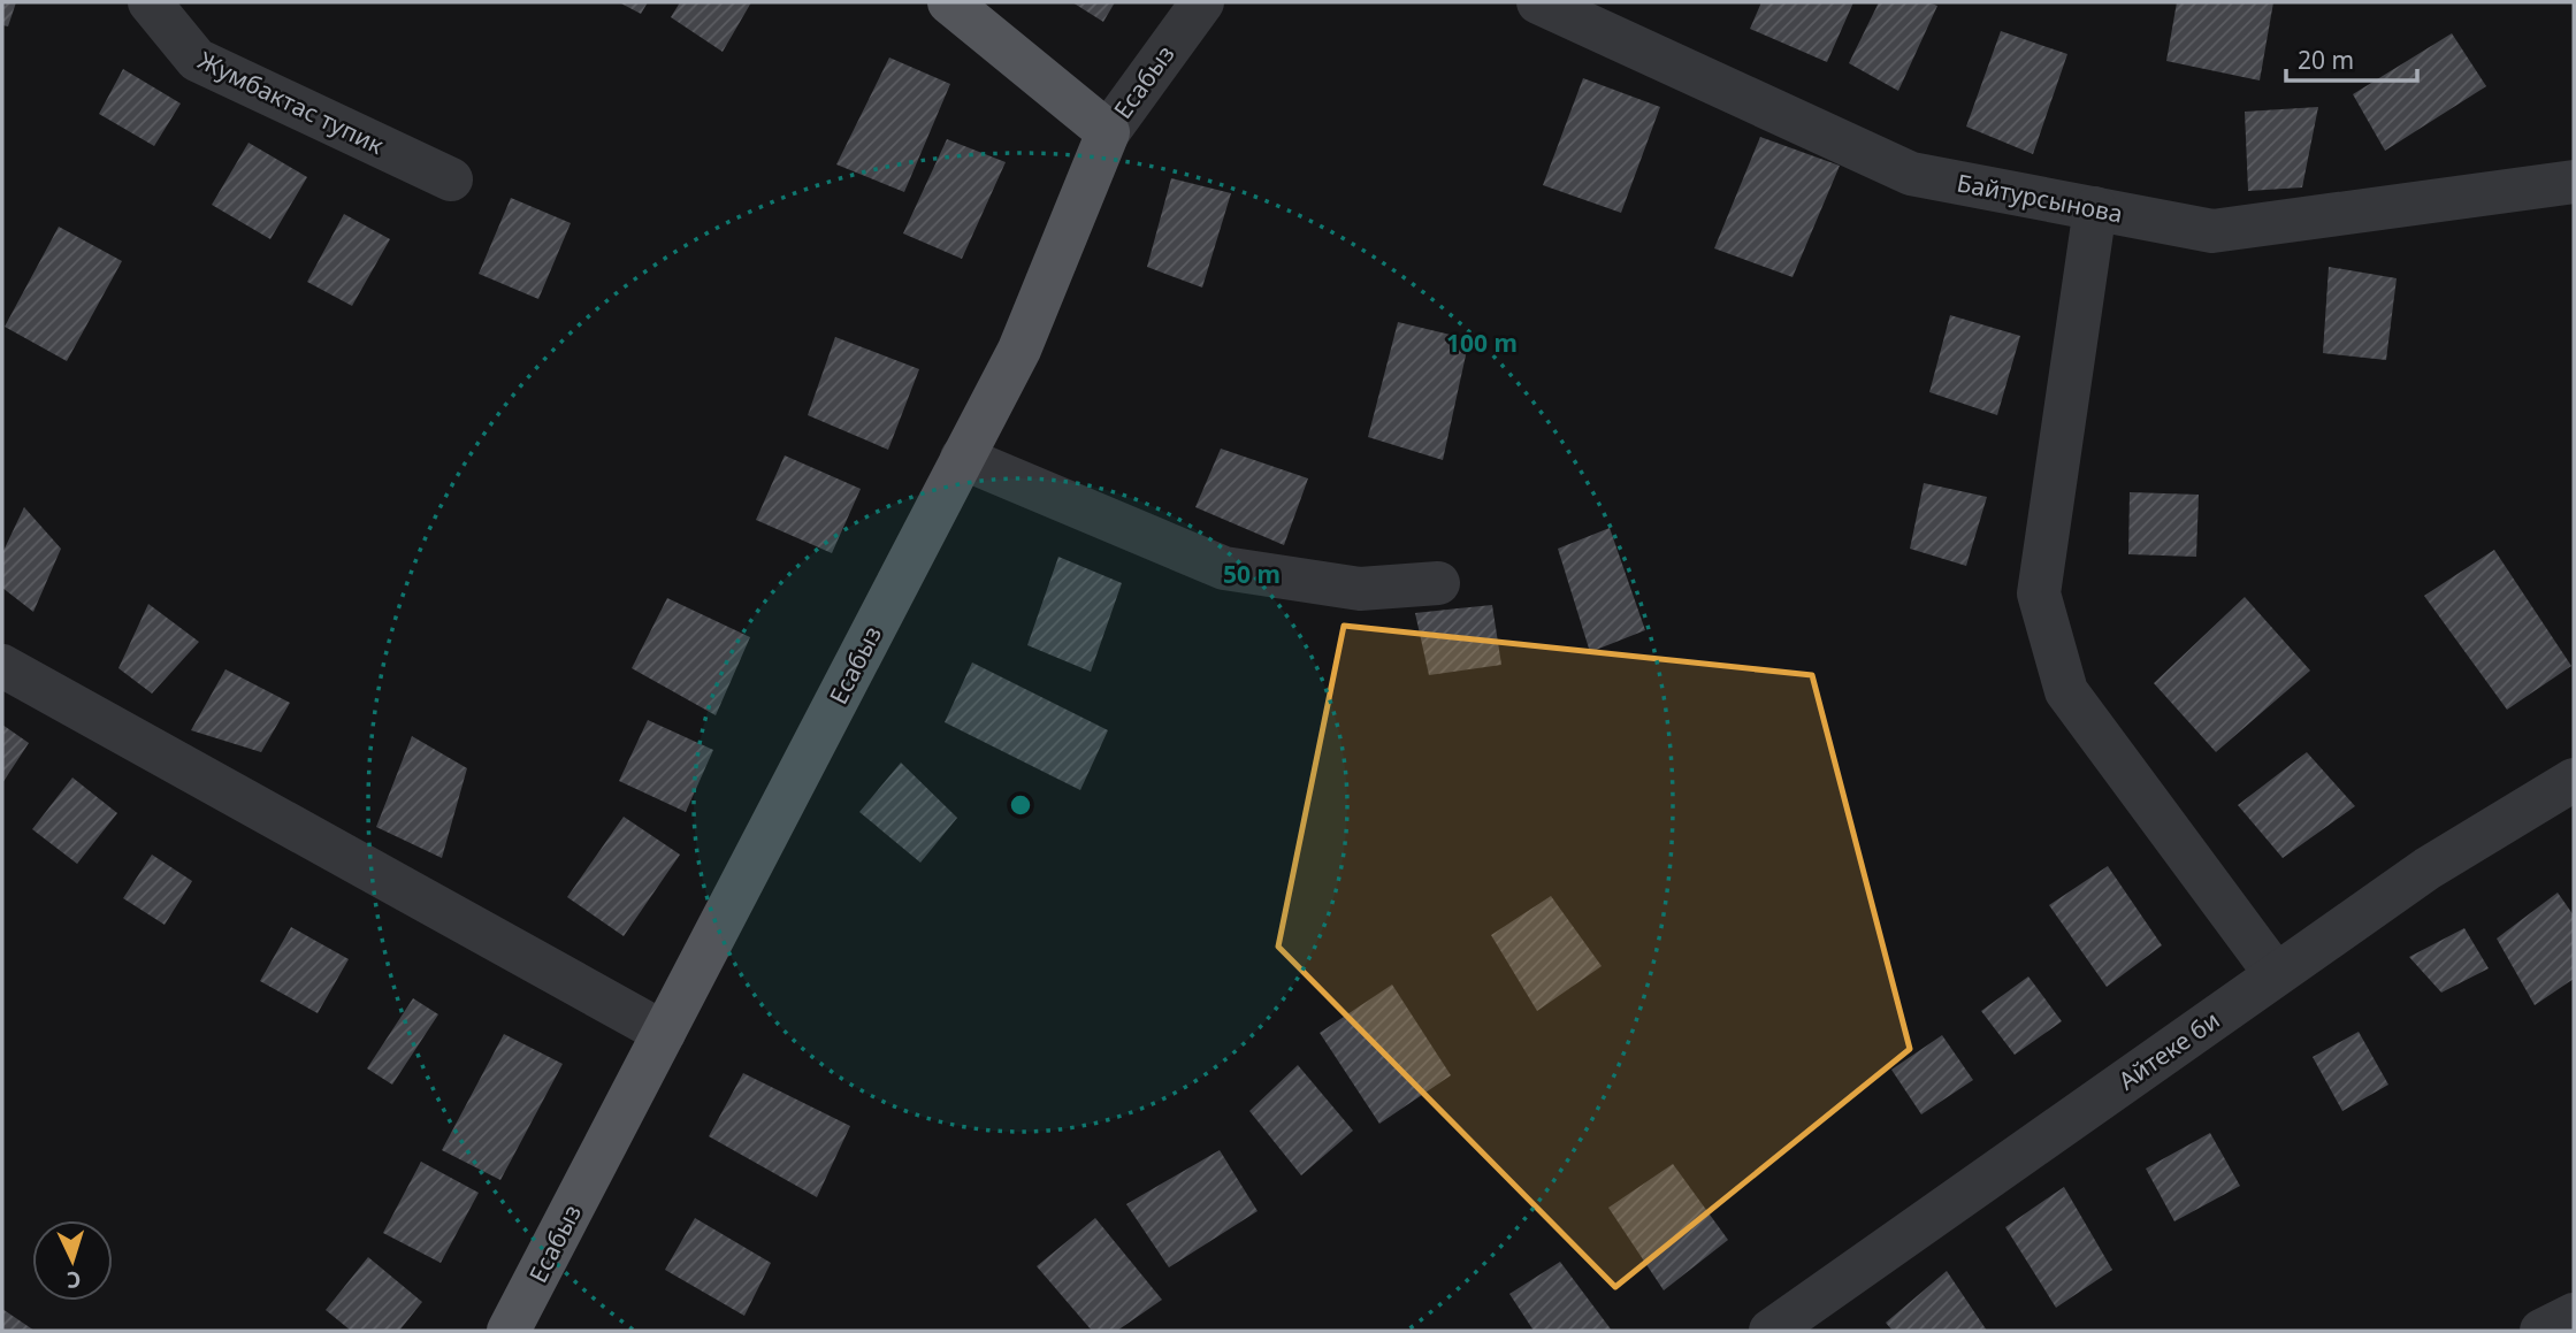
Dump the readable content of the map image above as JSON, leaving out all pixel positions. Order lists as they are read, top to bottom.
{
  "streets": {
    "main road": ["Есабыз"],
    "street": ["Жумбактас тупик", "Байтурсынова", "Айтеке би"]
  },
  "scale_bar": "20 m",
  "north": "bottom",
  "rings": ["100 m", "50 m"]
}
